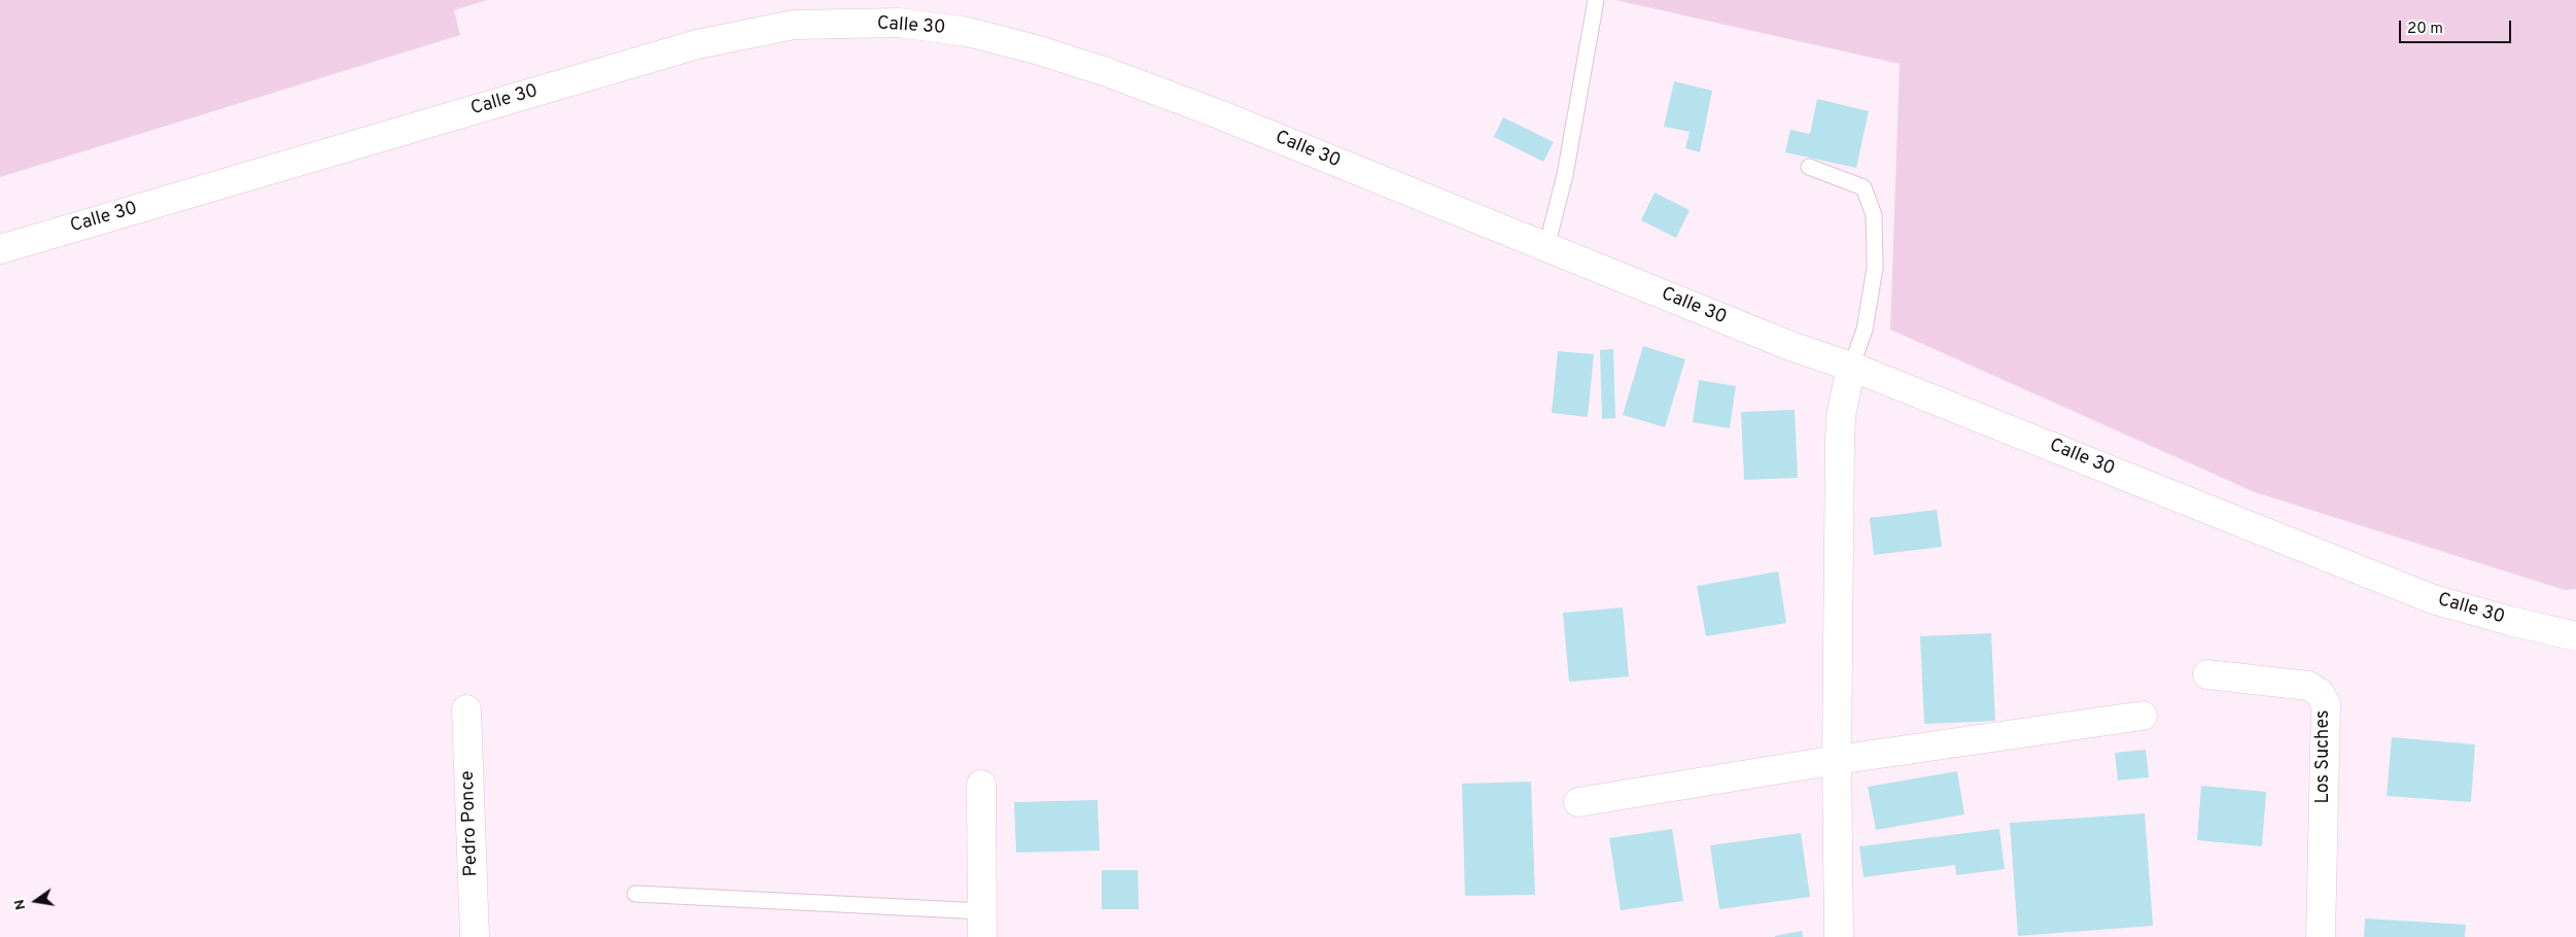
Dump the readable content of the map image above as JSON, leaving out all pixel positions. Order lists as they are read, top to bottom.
{
  "streets": {
    "street": ["Calle 30", "Los Suches", "Pedro Ponce"]
  },
  "scale_bar": "20 m",
  "north": "left"
}
